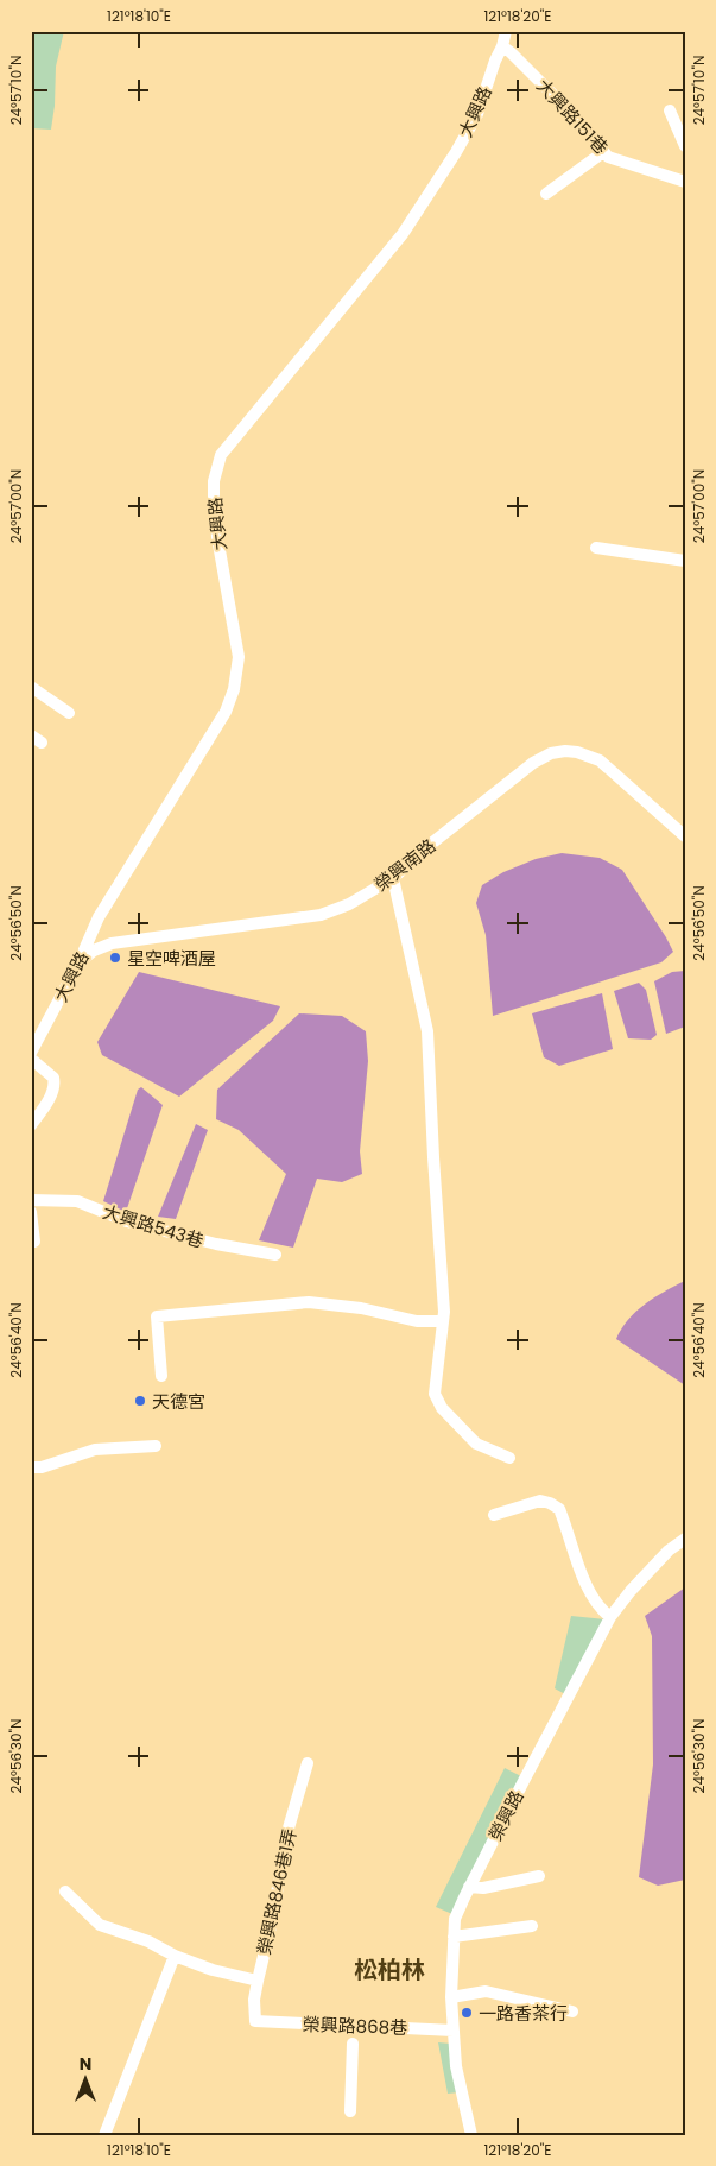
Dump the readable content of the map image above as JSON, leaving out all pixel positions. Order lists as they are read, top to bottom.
{
  "streets": {
    "street": [
      "大興路",
      "大興路151巷",
      "榮興南路",
      "大興路543巷",
      "榮興路",
      "榮興路846巷1弄",
      "榮興路868巷"
    ]
  },
  "crossings": [
    ["大興路", "大興路151巷"],
    ["大興路", "榮興南路"],
    ["榮興路", "榮興路868巷"],
    ["榮興路846巷1弄", "榮興路868巷"]
  ],
  "districts": ["松柏林"],
  "places": ["星空啤酒屋", "天德宮", "一路香茶行"],
  "north": "top",
  "coordinates": [
    "121°18'10\"E",
    "121°18'20\"E",
    "24°57'10\"N",
    "24°57'00\"N",
    "24°56'50\"N",
    "24°56'40\"N",
    "24°56'30\"N"
  ]
}
